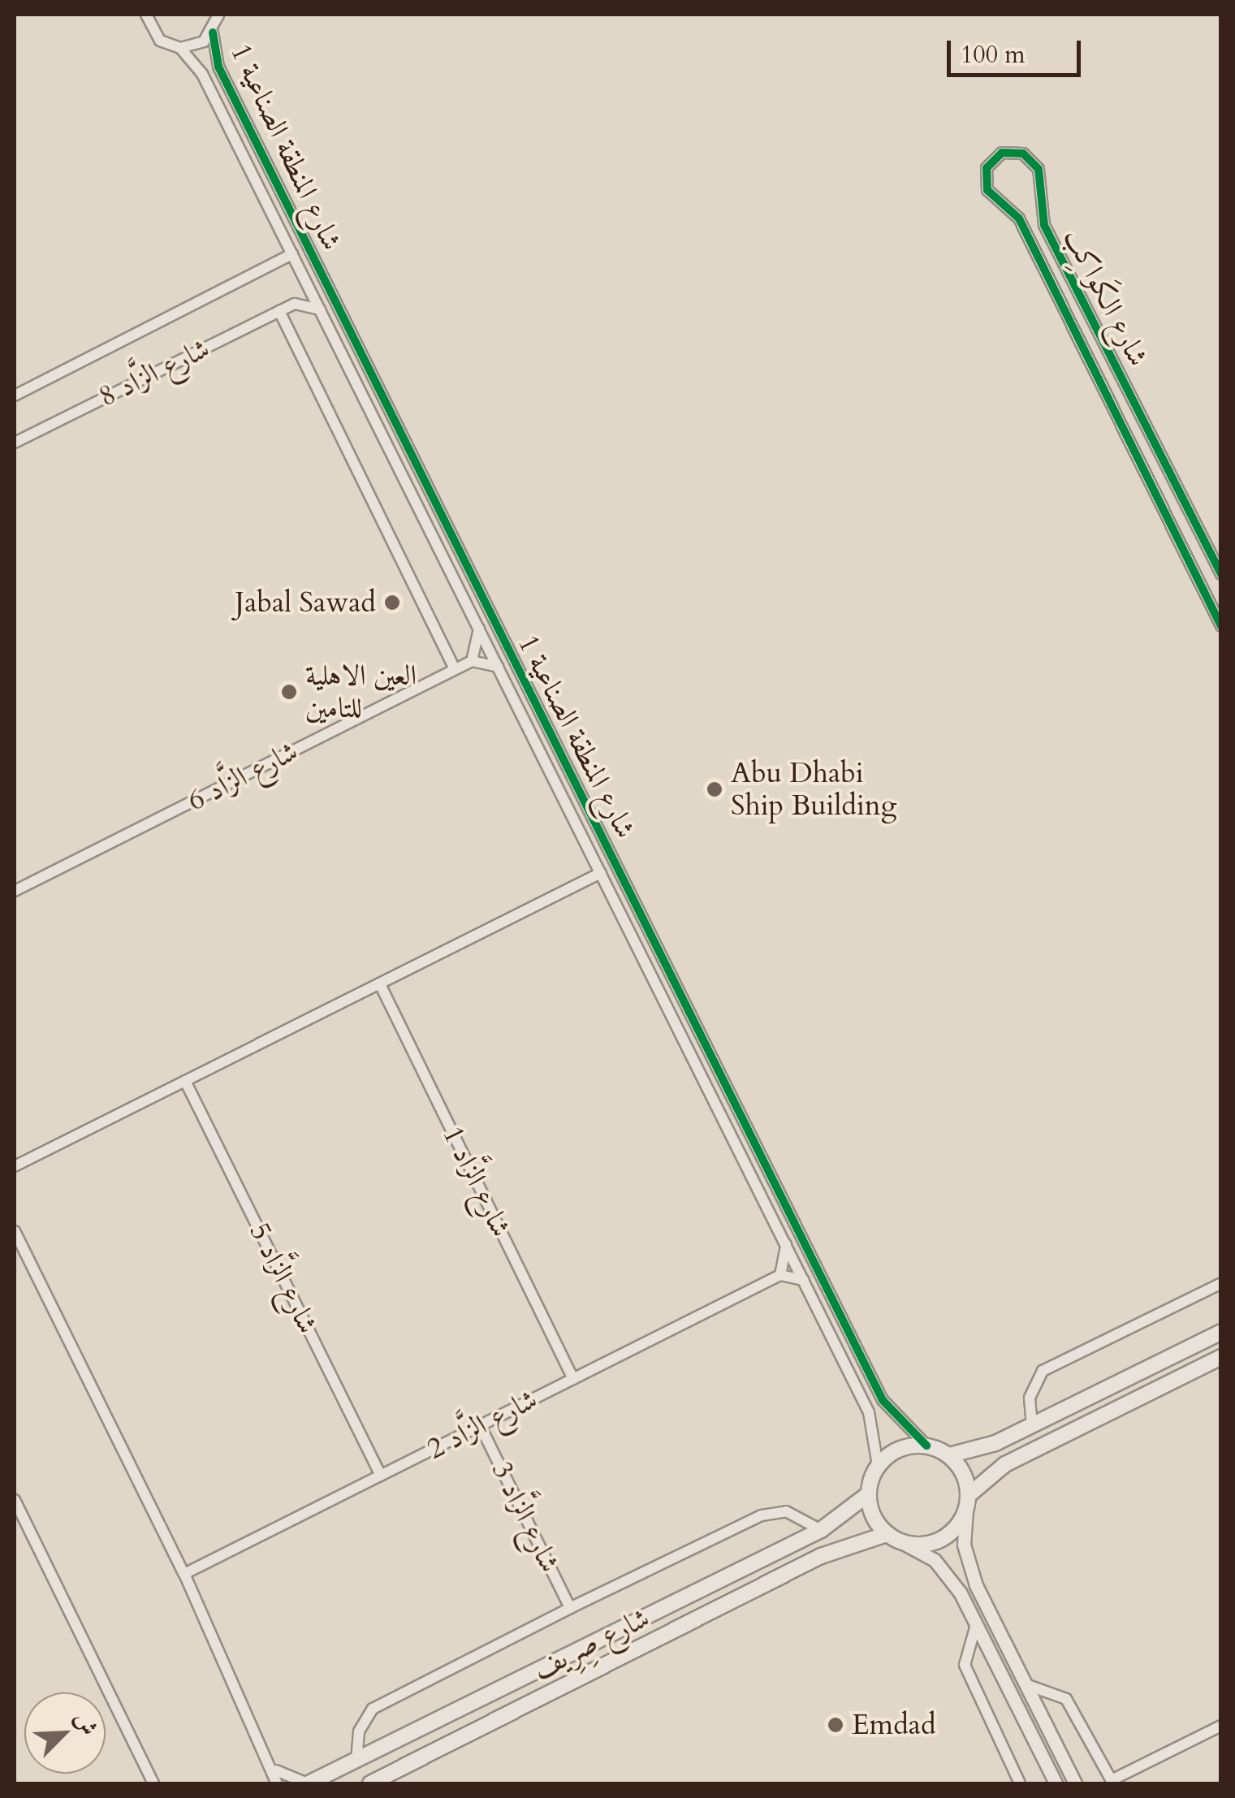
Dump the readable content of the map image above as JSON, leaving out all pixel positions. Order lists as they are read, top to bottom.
{
  "streets": {
    "main road": ["شارع صِرِيف"],
    "street": [
      "شارع المنطقة الصناعية 1",
      "شارع الكَواكِب",
      "شارع الزَّاد 8",
      "شارع الزَّاد 6",
      "شارع الزَّاد 1",
      "شارع الزَّاد 5",
      "شارع الزَّاد 2",
      "شارع الزَّاد 3"
    ]
  },
  "crossings": [
    ["شارع المنطقة الصناعية 1", "شارع الزَّاد 8"],
    ["شارع المنطقة الصناعية 1", "شارع صِرِيف"],
    ["شارع الزَّاد 1", "شارع الزَّاد 2"],
    ["شارع الزَّاد 5", "شارع الزَّاد 2"],
    ["شارع الزَّاد 2", "شارع الزَّاد 3"]
  ],
  "places": [
    "Jabal Sawad",
    "العين الاهلية للتامين",
    "Abu Dhabi Ship Building",
    "Emdad"
  ],
  "scale_bar": "100 m",
  "north": "top right"
}
